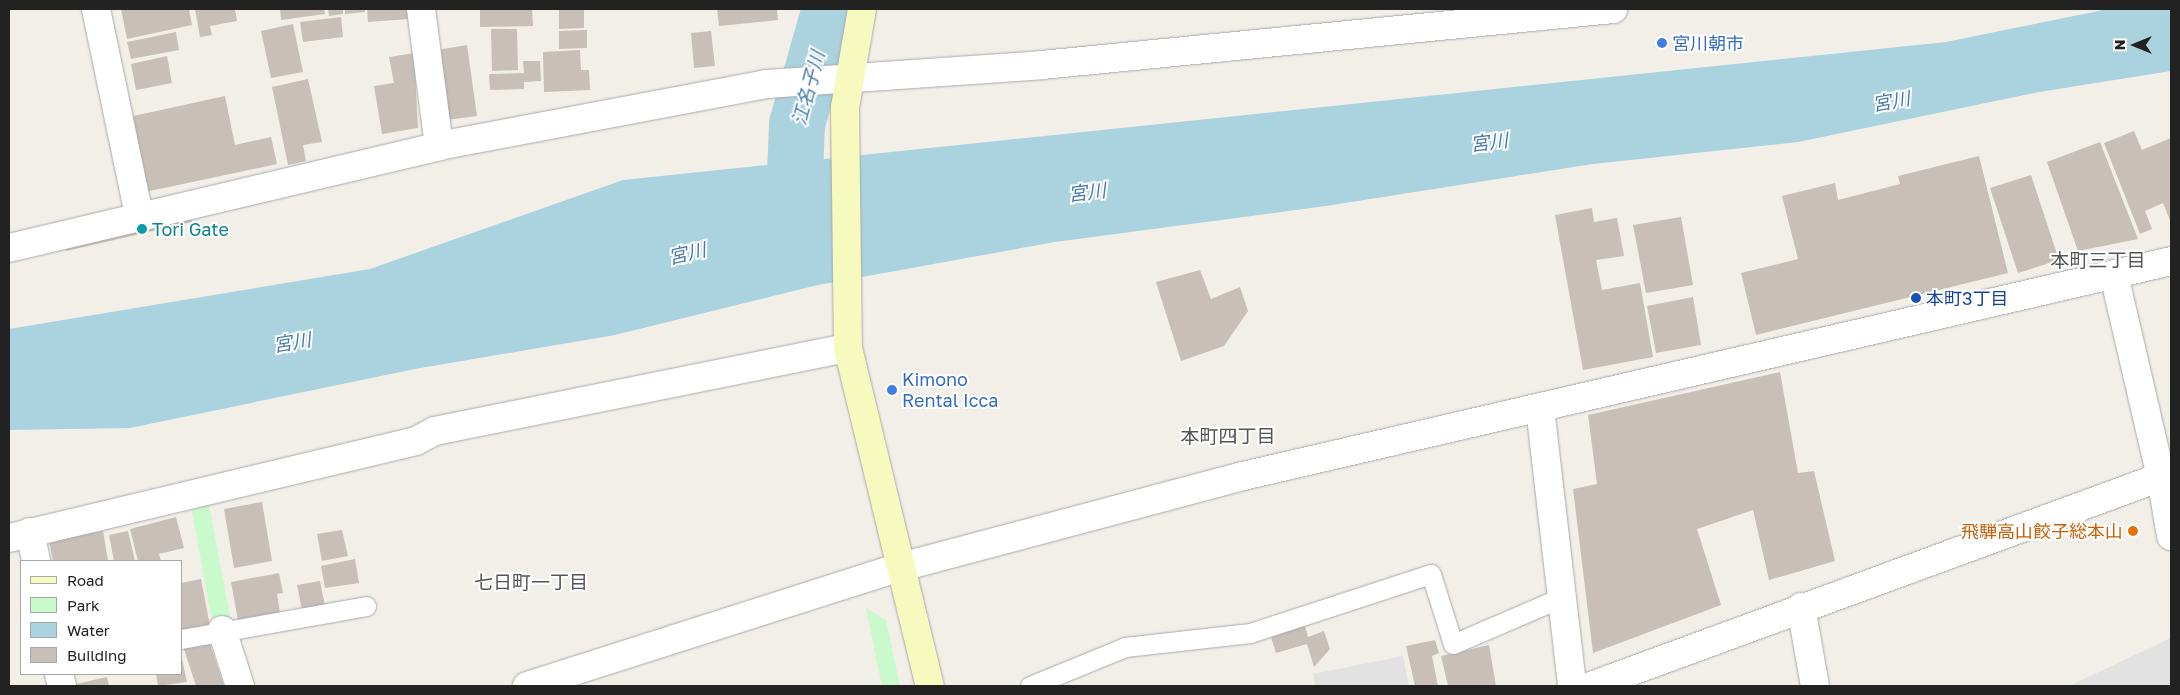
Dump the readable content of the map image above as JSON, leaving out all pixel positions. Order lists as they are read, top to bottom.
{
  "districts": ["本町三丁目", "本町四丁目", "七日町一丁目"],
  "water": ["江名子川", "宮川"],
  "places": [
    "宮川朝市",
    "Tori Gate",
    "本町3丁目",
    "Kimono Rental Icca",
    "飛騨高山餃子総本山"
  ],
  "legend": [
    "Road",
    "Park",
    "Water",
    "Building"
  ],
  "north": "left"
}
